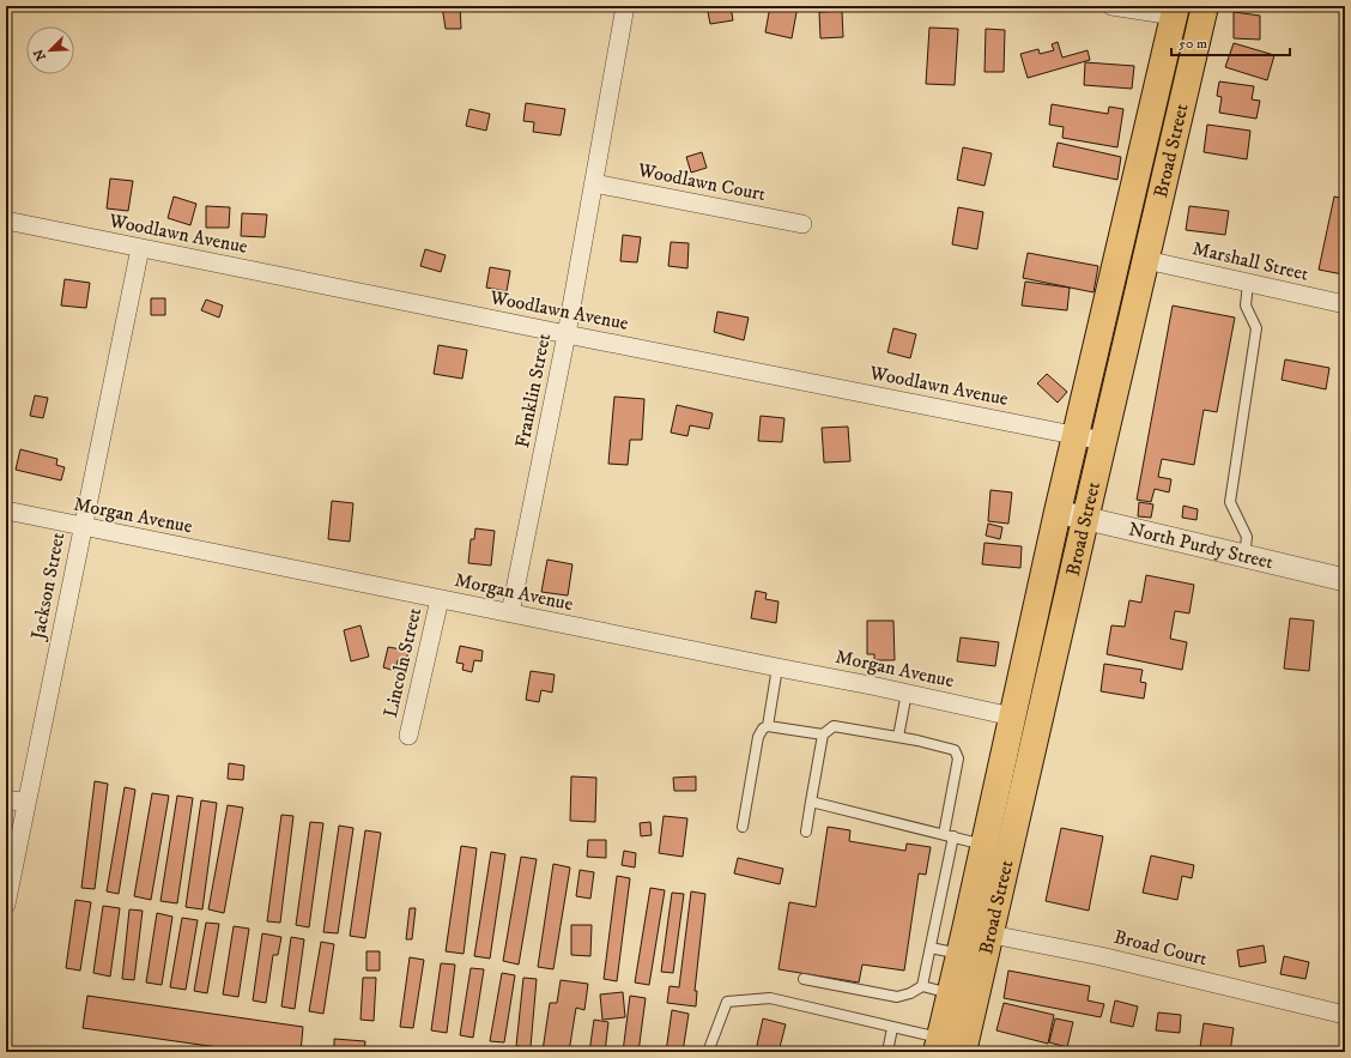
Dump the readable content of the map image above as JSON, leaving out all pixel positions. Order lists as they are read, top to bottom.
{
  "streets": {
    "main road": ["Broad Street"],
    "street": [
      "Woodlawn Court",
      "Woodlawn Avenue",
      "Marshall Street",
      "Franklin Street",
      "Morgan Avenue",
      "North Purdy Street",
      "Jackson Street",
      "Lincoln Street",
      "Broad Court"
    ]
  },
  "crossings": [
    ["Broad Street", "Woodlawn Avenue"],
    ["Broad Street", "Marshall Street"],
    ["Broad Street", "Morgan Avenue"],
    ["Broad Street", "North Purdy Street"],
    ["Broad Street", "Broad Court"],
    ["Woodlawn Court", "Franklin Street"],
    ["Woodlawn Avenue", "Franklin Street"],
    ["Woodlawn Avenue", "Jackson Street"],
    ["Franklin Street", "Morgan Avenue"],
    ["Morgan Avenue", "Jackson Street"],
    ["Morgan Avenue", "Lincoln Street"]
  ],
  "scale_bar": "50 m",
  "north": "bottom left"
}
